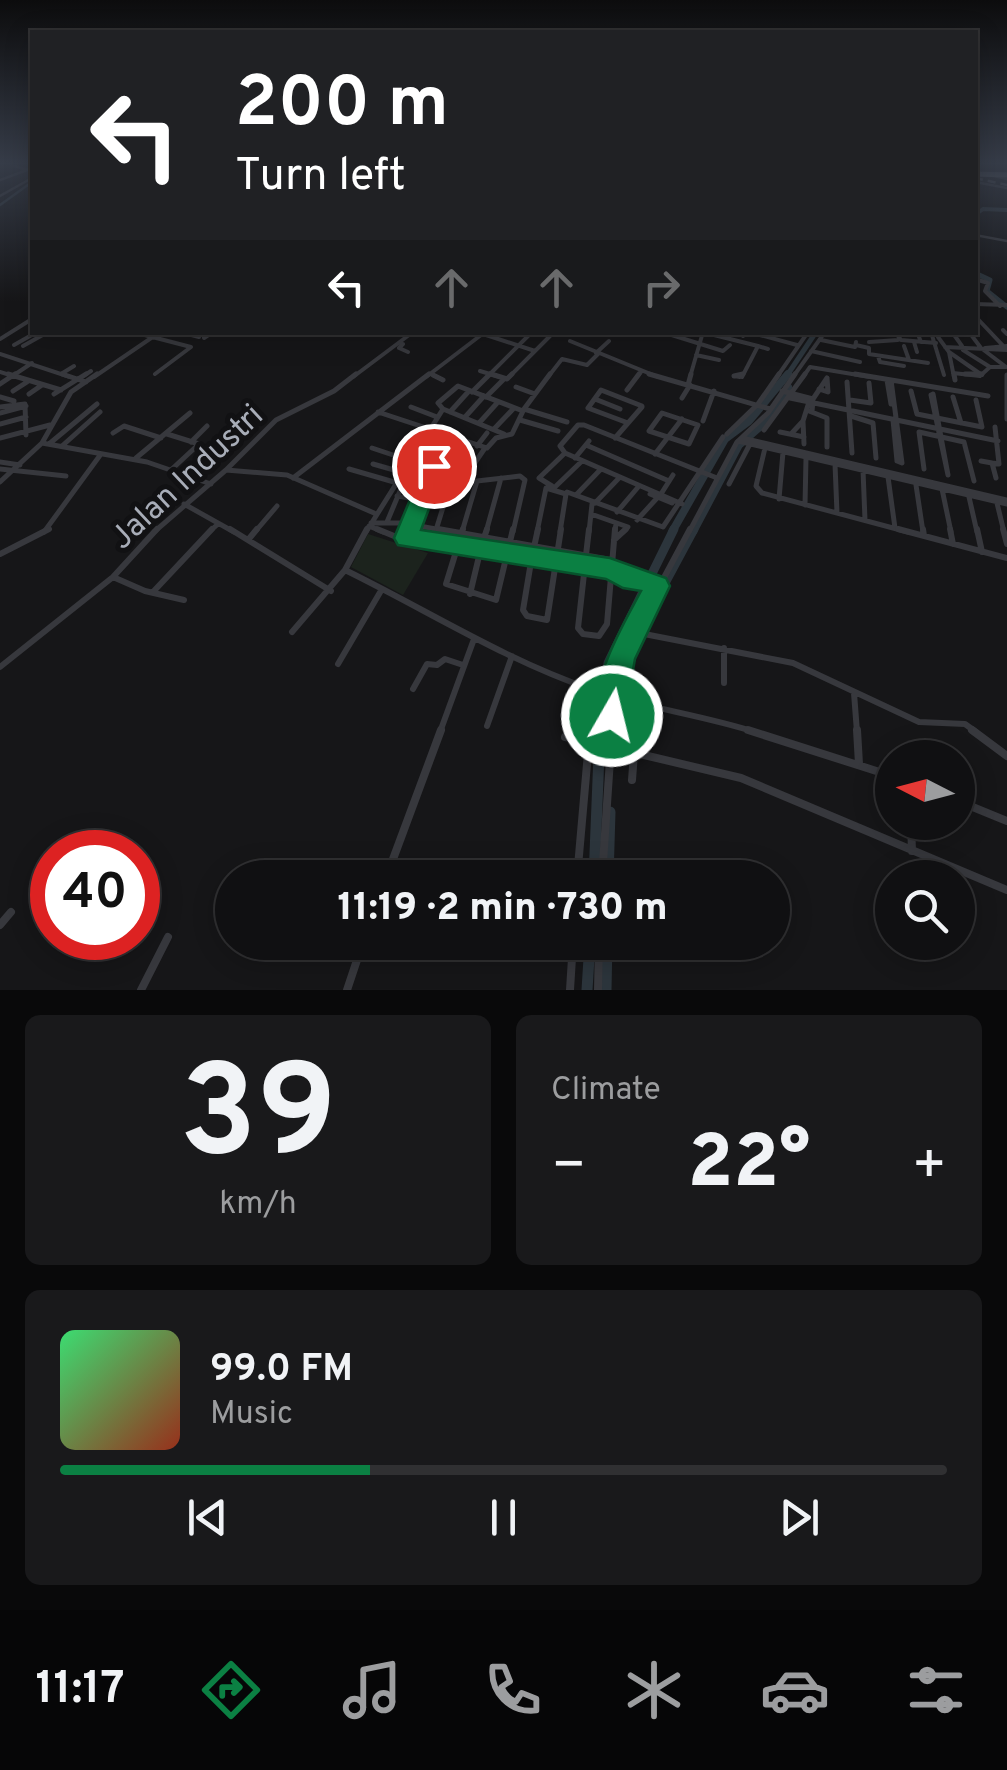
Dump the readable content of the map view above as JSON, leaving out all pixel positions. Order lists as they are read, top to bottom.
{
  "streets": {
    "street": ["Jalan Industri"]
  },
  "north": "left",
  "page": {
    "turn": ["200 m", "Turn left"],
    "limit": "40",
    "trip": "11:19 · 2 min · 730 m",
    "tile": [
      ["39", "km/h"],
      "Climate"
    ],
    "heat": ["−", "22°", "+"],
    "song": ["99.0 FM", "Music"],
    "tabs": "11:17"
  }
}
